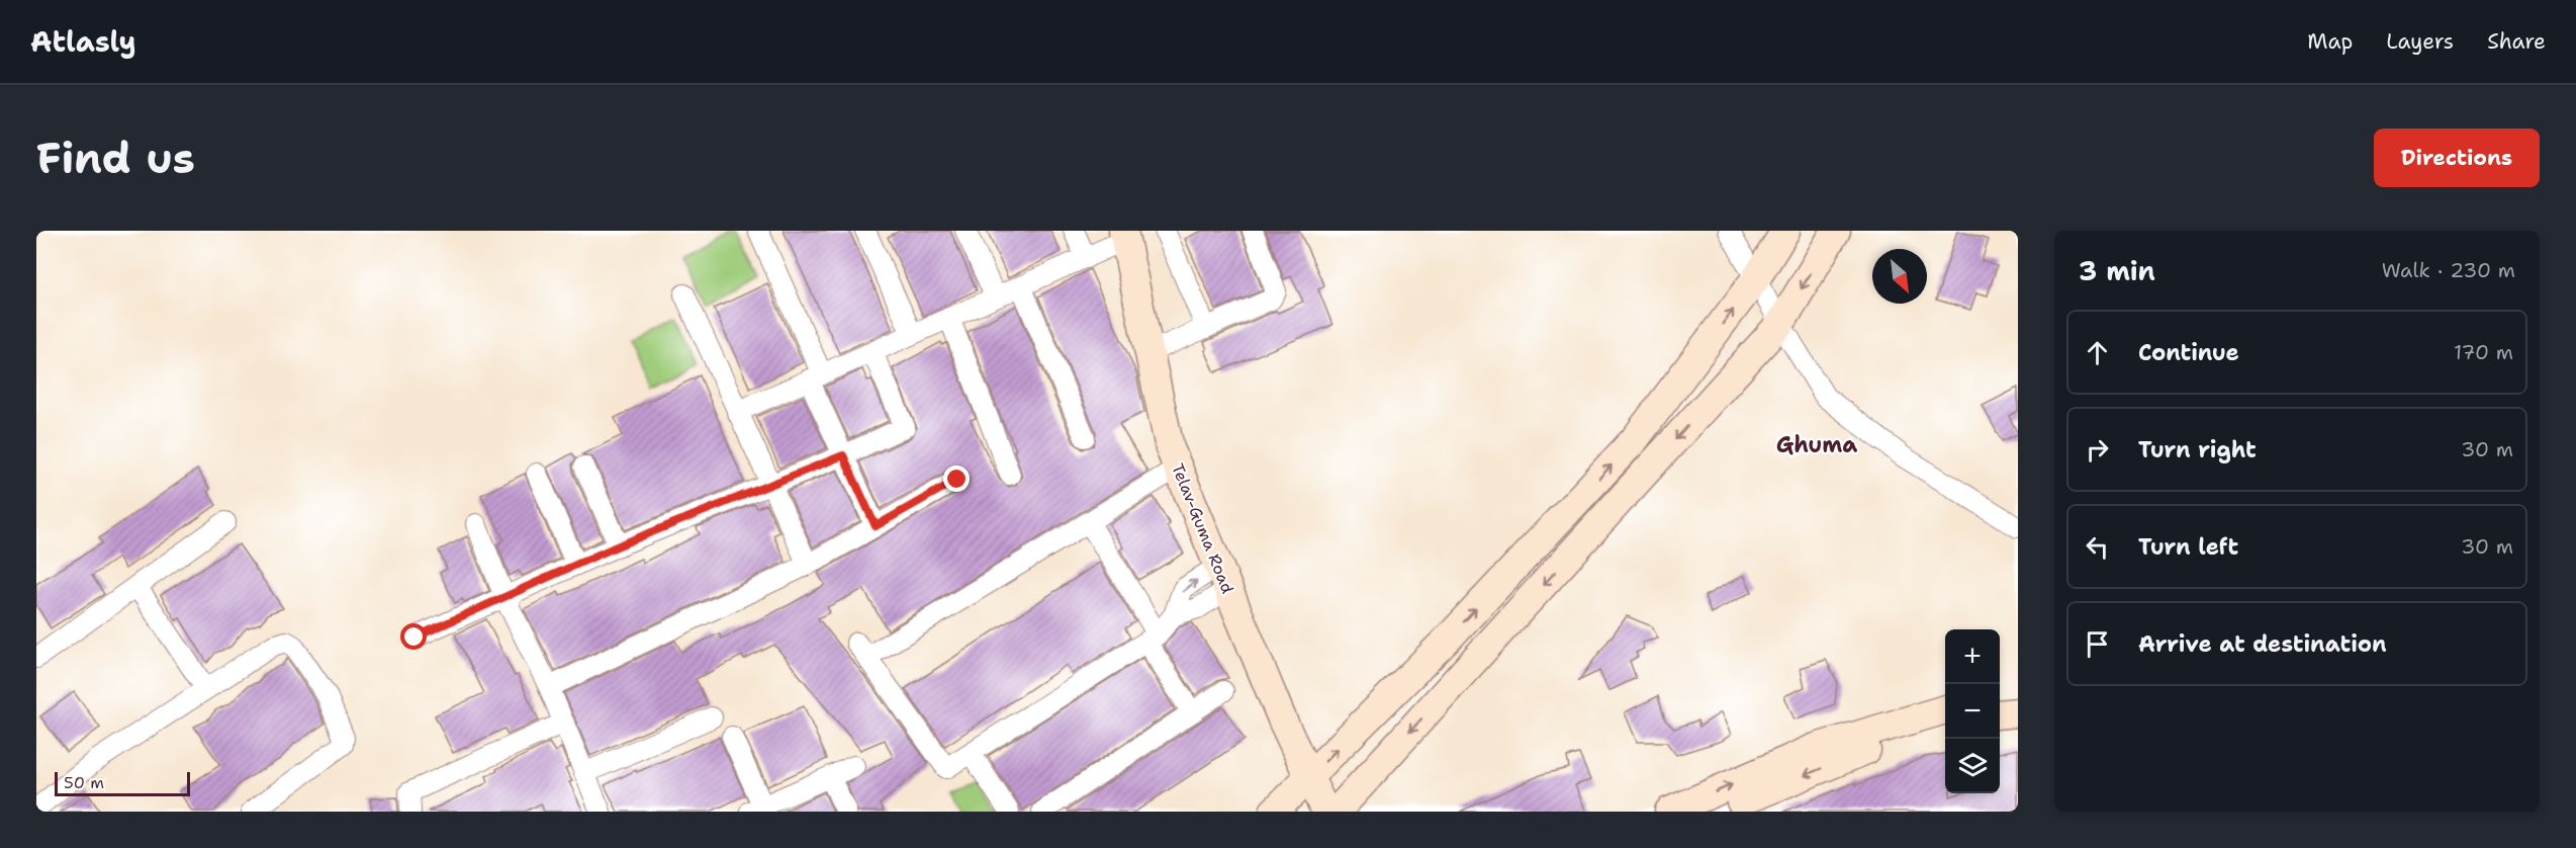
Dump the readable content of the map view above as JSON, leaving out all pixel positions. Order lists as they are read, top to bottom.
{
  "streets": {
    "street": ["Telav-Guma Road"]
  },
  "districts": ["Ghuma"],
  "scale_bar": "50 m",
  "north": "bottom right",
  "page": {
    "header": "Atlasly",
    "nav": ["Map", "Layers", "Share"],
    "buttons": "Directions",
    "title": "Find us",
    "heading": ["3 min", "Walk · 230 m"],
    "list": [
      ["Continue", "170 m"],
      ["Turn right", "30 m"],
      ["Turn left", "30 m"],
      "Arrive at destination"
    ],
    "map_buttons": ["+", "−"],
    "scale": "50 m"
  }
}
